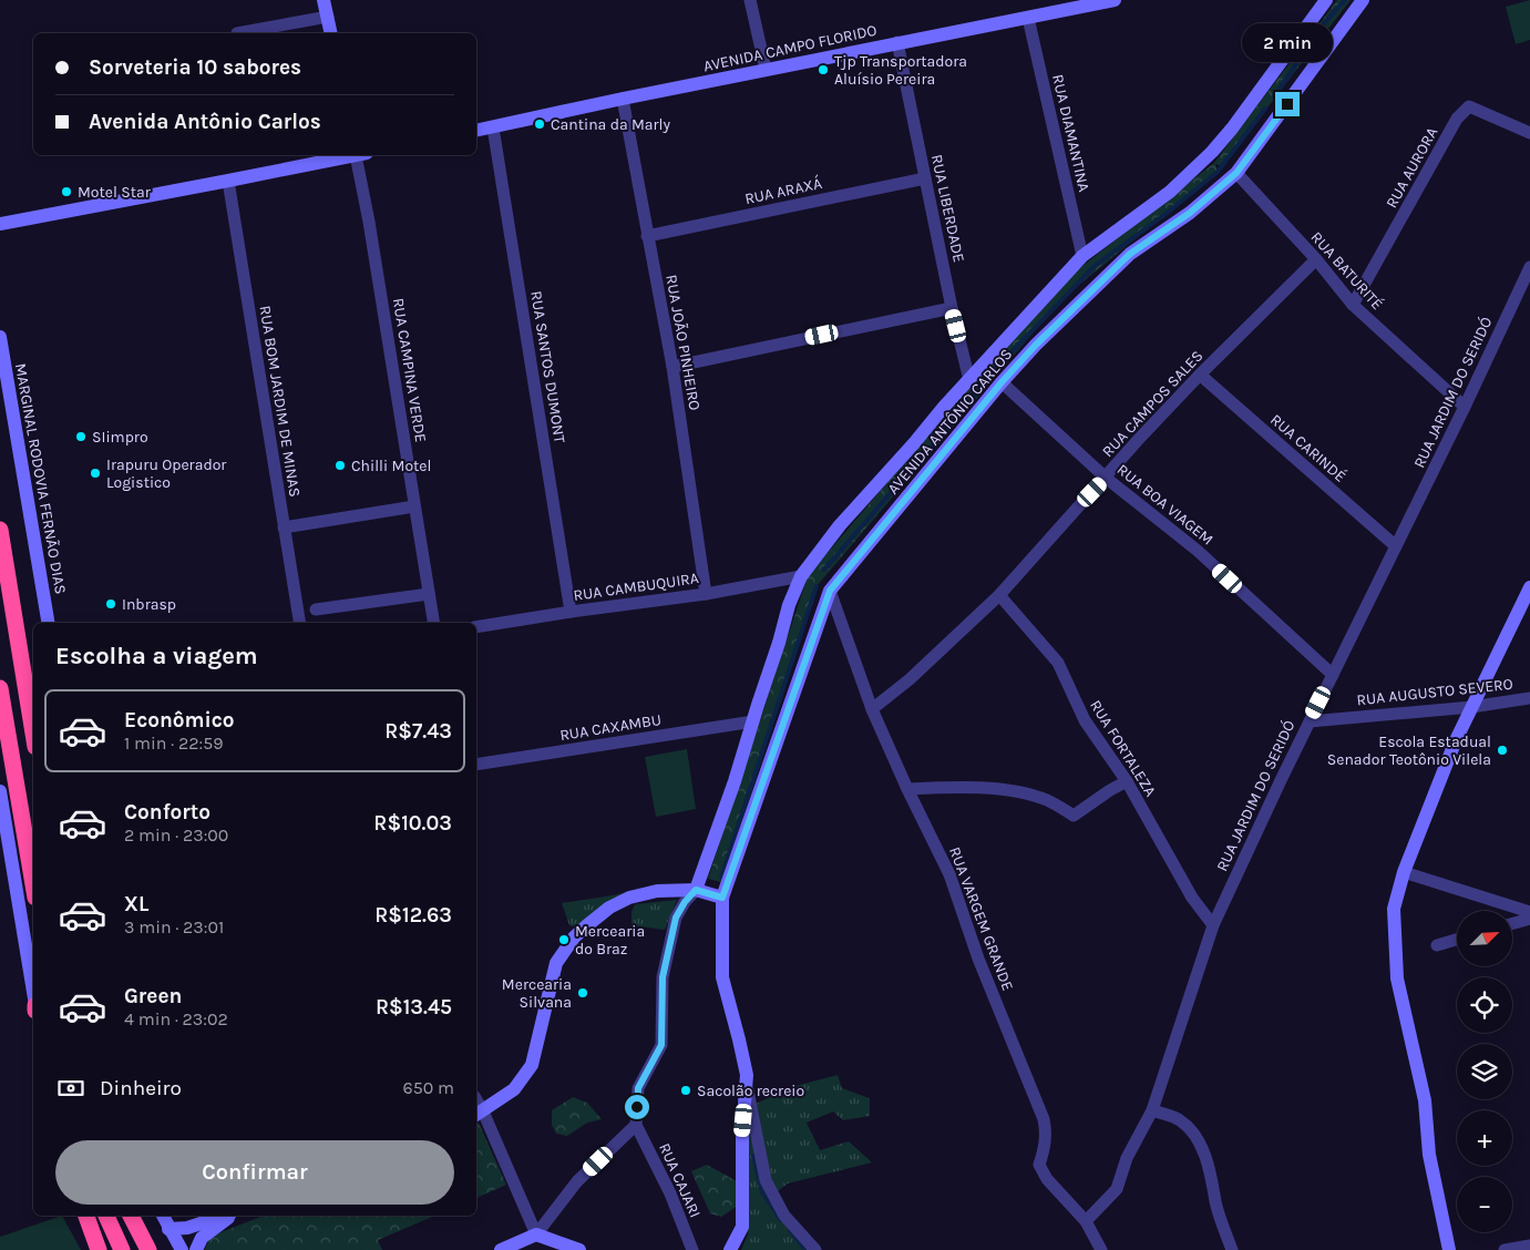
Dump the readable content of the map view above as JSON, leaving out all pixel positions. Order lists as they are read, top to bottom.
{
  "streets": {
    "street": [
      "AVENIDA CAMPO FLORIDO",
      "RUA DIAMANTINA",
      "RUA AURORA",
      "RUA ARAXÁ",
      "RUA LIBERDADE",
      "RUA BATURITÉ",
      "RUA JOÃO PINHEIRO",
      "RUA SANTOS DUMONT",
      "RUA CAMPINA VERDE",
      "RUA JARDIM DO SERIDÓ",
      "RUA BOM JARDIM DE MINAS",
      "RUA CAMPOS SALES",
      "AVENIDA ANTÔNIO CARLOS",
      "RUA CARINDÉ",
      "MARGINAL RODOVIA FERNÃO DIAS",
      "RUA BOA VIAGEM",
      "RUA CAMBUQUIRA",
      "RUA AUGUSTO SEVERO",
      "RUA CAXAMBU",
      "RUA FORTALEZA",
      "RUA VARGEM GRANDE",
      "RUA CAJARI"
    ]
  },
  "crossings": [
    ["AVENIDA CAMPO FLORIDO", "RUA DIAMANTINA"],
    ["AVENIDA CAMPO FLORIDO", "RUA LIBERDADE"],
    ["AVENIDA CAMPO FLORIDO", "RUA JOÃO PINHEIRO"],
    ["AVENIDA CAMPO FLORIDO", "RUA SANTOS DUMONT"],
    ["RUA DIAMANTINA", "AVENIDA ANTÔNIO CARLOS"],
    ["RUA AURORA", "RUA BATURITÉ"],
    ["RUA ARAXÁ", "RUA LIBERDADE"],
    ["RUA ARAXÁ", "RUA JOÃO PINHEIRO"],
    ["RUA LIBERDADE", "AVENIDA ANTÔNIO CARLOS"],
    ["RUA BATURITÉ", "RUA JARDIM DO SERIDÓ"],
    ["RUA BATURITÉ", "RUA CAMPOS SALES"],
    ["RUA BATURITÉ", "AVENIDA ANTÔNIO CARLOS"],
    ["RUA JOÃO PINHEIRO", "RUA CAMBUQUIRA"],
    ["RUA SANTOS DUMONT", "RUA CAMBUQUIRA"],
    ["RUA JARDIM DO SERIDÓ", "RUA CARINDÉ"],
    ["RUA JARDIM DO SERIDÓ", "RUA BOA VIAGEM"],
    ["RUA JARDIM DO SERIDÓ", "RUA AUGUSTO SEVERO"],
    ["RUA JARDIM DO SERIDÓ", "RUA FORTALEZA"],
    ["RUA JARDIM DO SERIDÓ", "RUA VARGEM GRANDE"],
    ["RUA CAMPOS SALES", "RUA CARINDÉ"],
    ["RUA CAMPOS SALES", "RUA BOA VIAGEM"],
    ["RUA CAMPOS SALES", "RUA FORTALEZA"],
    ["RUA CAMPOS SALES", "RUA VARGEM GRANDE"],
    ["AVENIDA ANTÔNIO CARLOS", "RUA BOA VIAGEM"],
    ["AVENIDA ANTÔNIO CARLOS", "RUA CAMBUQUIRA"],
    ["AVENIDA ANTÔNIO CARLOS", "RUA CAXAMBU"],
    ["AVENIDA ANTÔNIO CARLOS", "RUA VARGEM GRANDE"]
  ],
  "places": [
    "Tjp Transportadora Aluísio Pereira",
    "Cantina da Marly",
    "Motel Star",
    "SIimpro",
    "Chilli Motel",
    "Irapuru Operador Logistico",
    "Inbrasp",
    "Escola Estadual Senador Teotônio Vilela",
    "Mercearia do Braz",
    "Mercearia Silvana",
    "Sacolão recreio"
  ],
  "north": "top right",
  "page": {
    "bubble": "2 min",
    "banner": ["Sorveteria 10 sabores", "Avenida Antônio Carlos"],
    "heading": "Escolha a viagem",
    "list": [
      {
        "name": "Econômico",
        "note": "1 min · 22:59",
        "value": "R$7.43"
      },
      {
        "name": "Conforto",
        "note": "2 min · 23:00",
        "value": "R$10.03"
      },
      {
        "name": "XL",
        "note": "3 min · 23:01",
        "value": "R$12.63"
      },
      {
        "name": "Green",
        "note": "4 min · 23:02",
        "value": "R$13.45"
      }
    ],
    "map_buttons": ["+", "−"],
    "pay": ["Dinheiro", "650 m"],
    "buttons": "Confirmar"
  }
}
